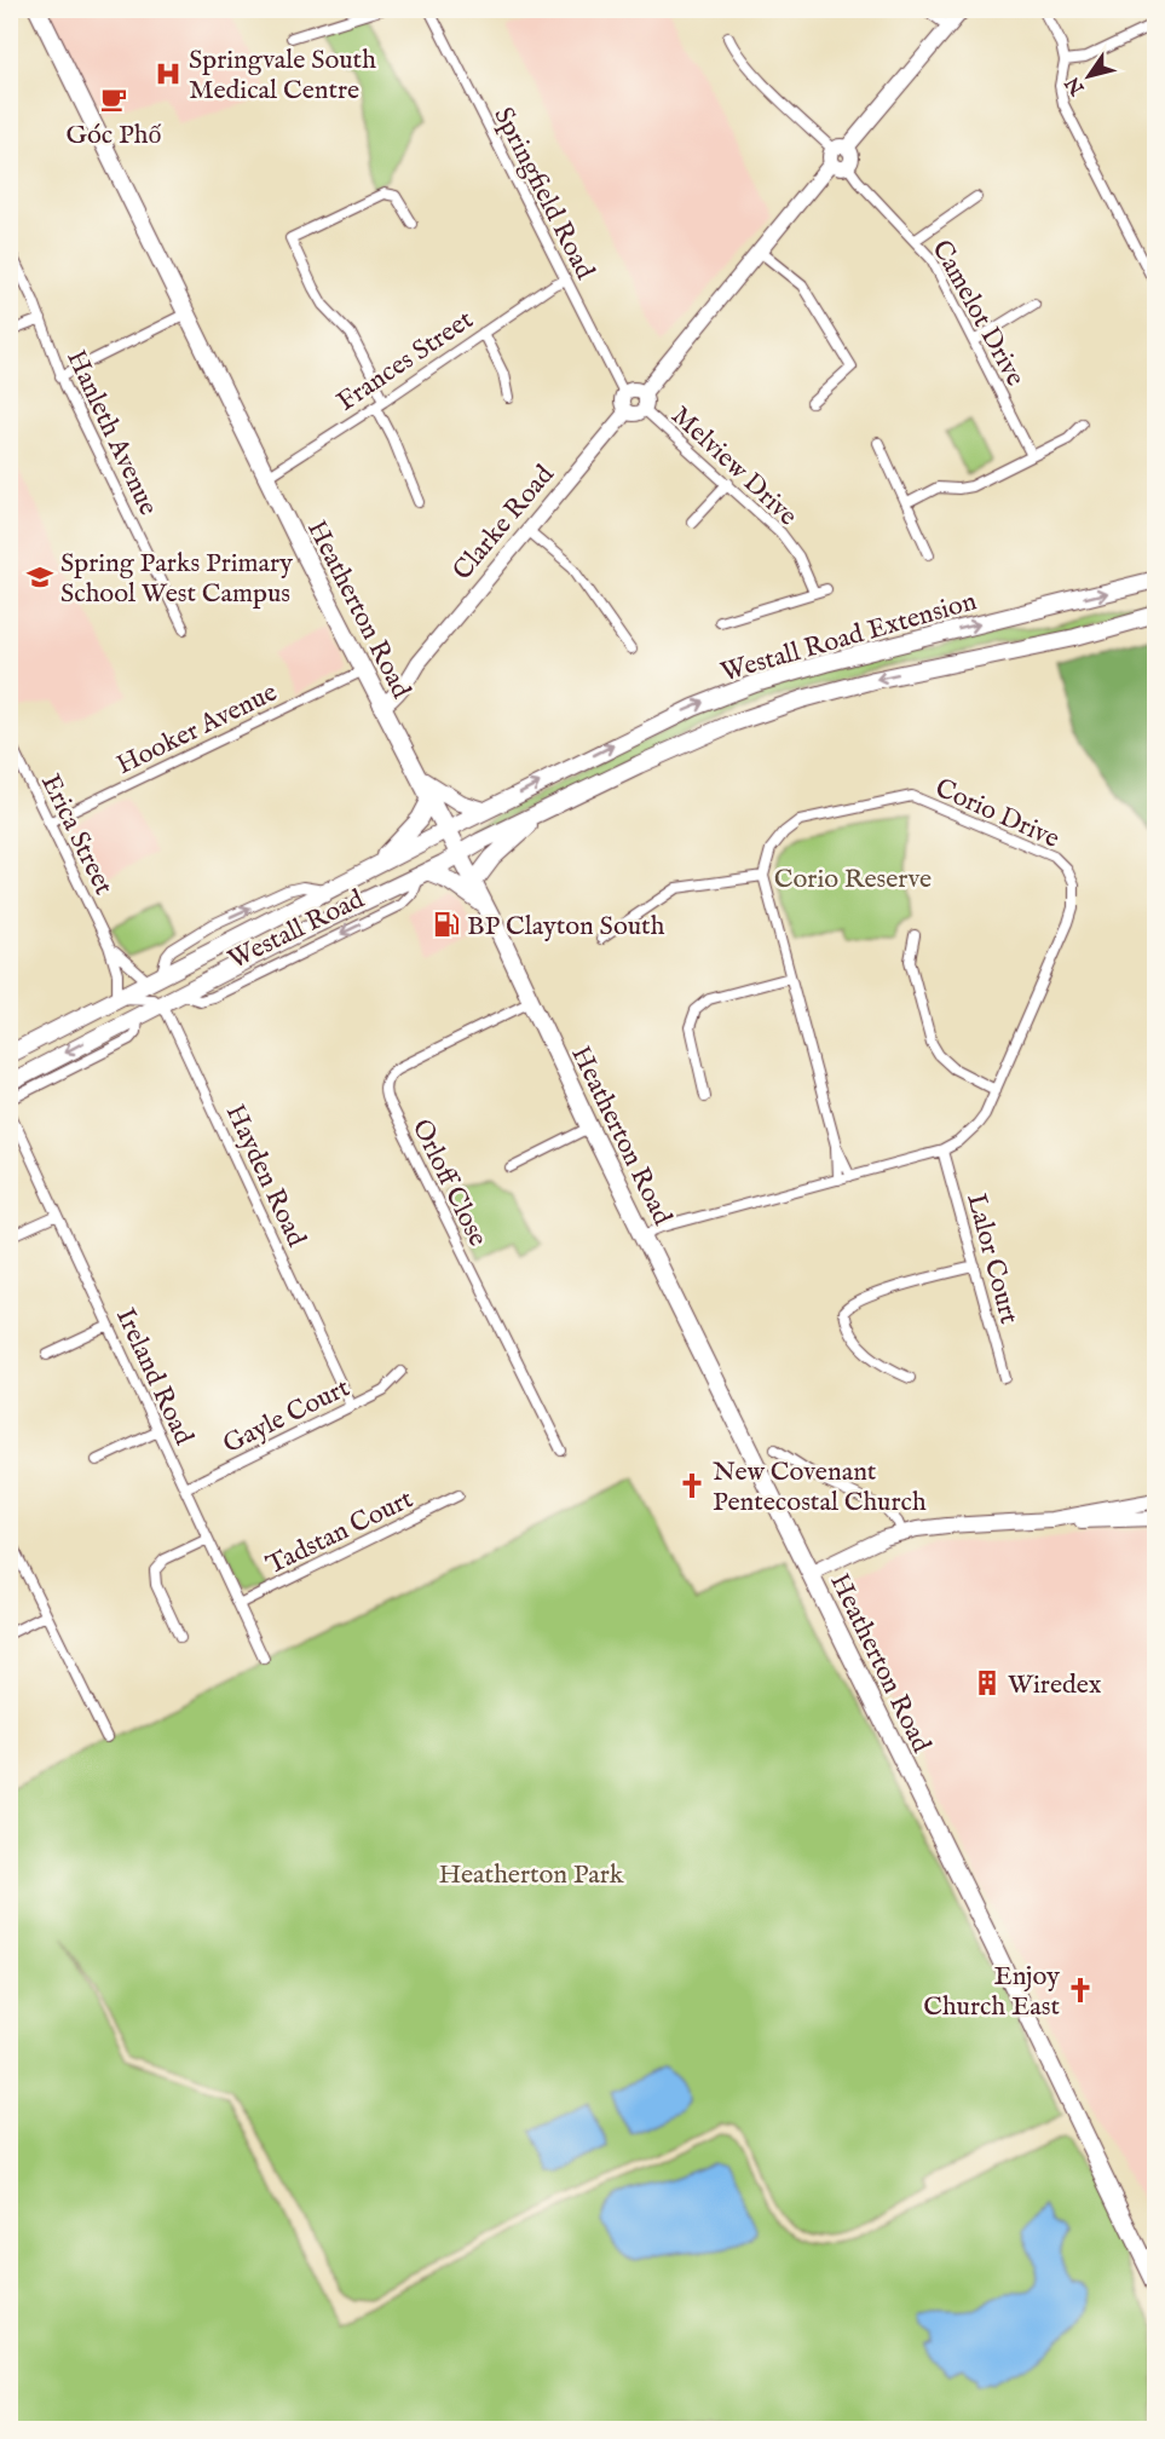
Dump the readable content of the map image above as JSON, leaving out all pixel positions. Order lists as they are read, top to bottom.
{
  "streets": {
    "main road": [
      "Clarke Road",
      "Heatherton Road",
      "Westall Road Extension",
      "Westall Road"
    ],
    "street": [
      "Springfield Road",
      "Camelot Drive",
      "Frances Street",
      "Hanleth Avenue",
      "Melview Drive",
      "Hooker Avenue",
      "Corio Drive",
      "Erica Street",
      "Hayden Road",
      "Orloff Close",
      "Lalor Court",
      "Ireland Road",
      "Gayle Court",
      "Tadstan Court"
    ]
  },
  "crossings": [
    ["Springfield Road", "Frances Street"],
    ["Springfield Road", "Melview Drive"],
    ["Springfield Road", "Clarke Road"],
    ["Frances Street", "Heatherton Road"],
    ["Melview Drive", "Clarke Road"],
    ["Clarke Road", "Heatherton Road"],
    ["Heatherton Road", "Westall Road Extension"],
    ["Heatherton Road", "Hooker Avenue"],
    ["Heatherton Road", "Corio Drive"],
    ["Heatherton Road", "Westall Road"],
    ["Heatherton Road", "Orloff Close"],
    ["Westall Road Extension", "Westall Road"],
    ["Hooker Avenue", "Erica Street"],
    ["Corio Drive", "Lalor Court"],
    ["Erica Street", "Westall Road"],
    ["Westall Road", "Hayden Road"],
    ["Hayden Road", "Gayle Court"],
    ["Ireland Road", "Gayle Court"],
    ["Ireland Road", "Tadstan Court"]
  ],
  "parks": ["Corio Reserve", "Heatherton Park"],
  "places": {
    "hospital": ["Springvale South Medical Centre"],
    "cafe": ["Góc Phố"],
    "school or university": ["Spring Parks Primary School West Campus"],
    "fuel station": ["BP Clayton South"],
    "church": ["New Covenant Pentecostal Church", "Enjoy Church East"],
    "building": ["Wiredex"]
  },
  "north": "bottom left"
}
